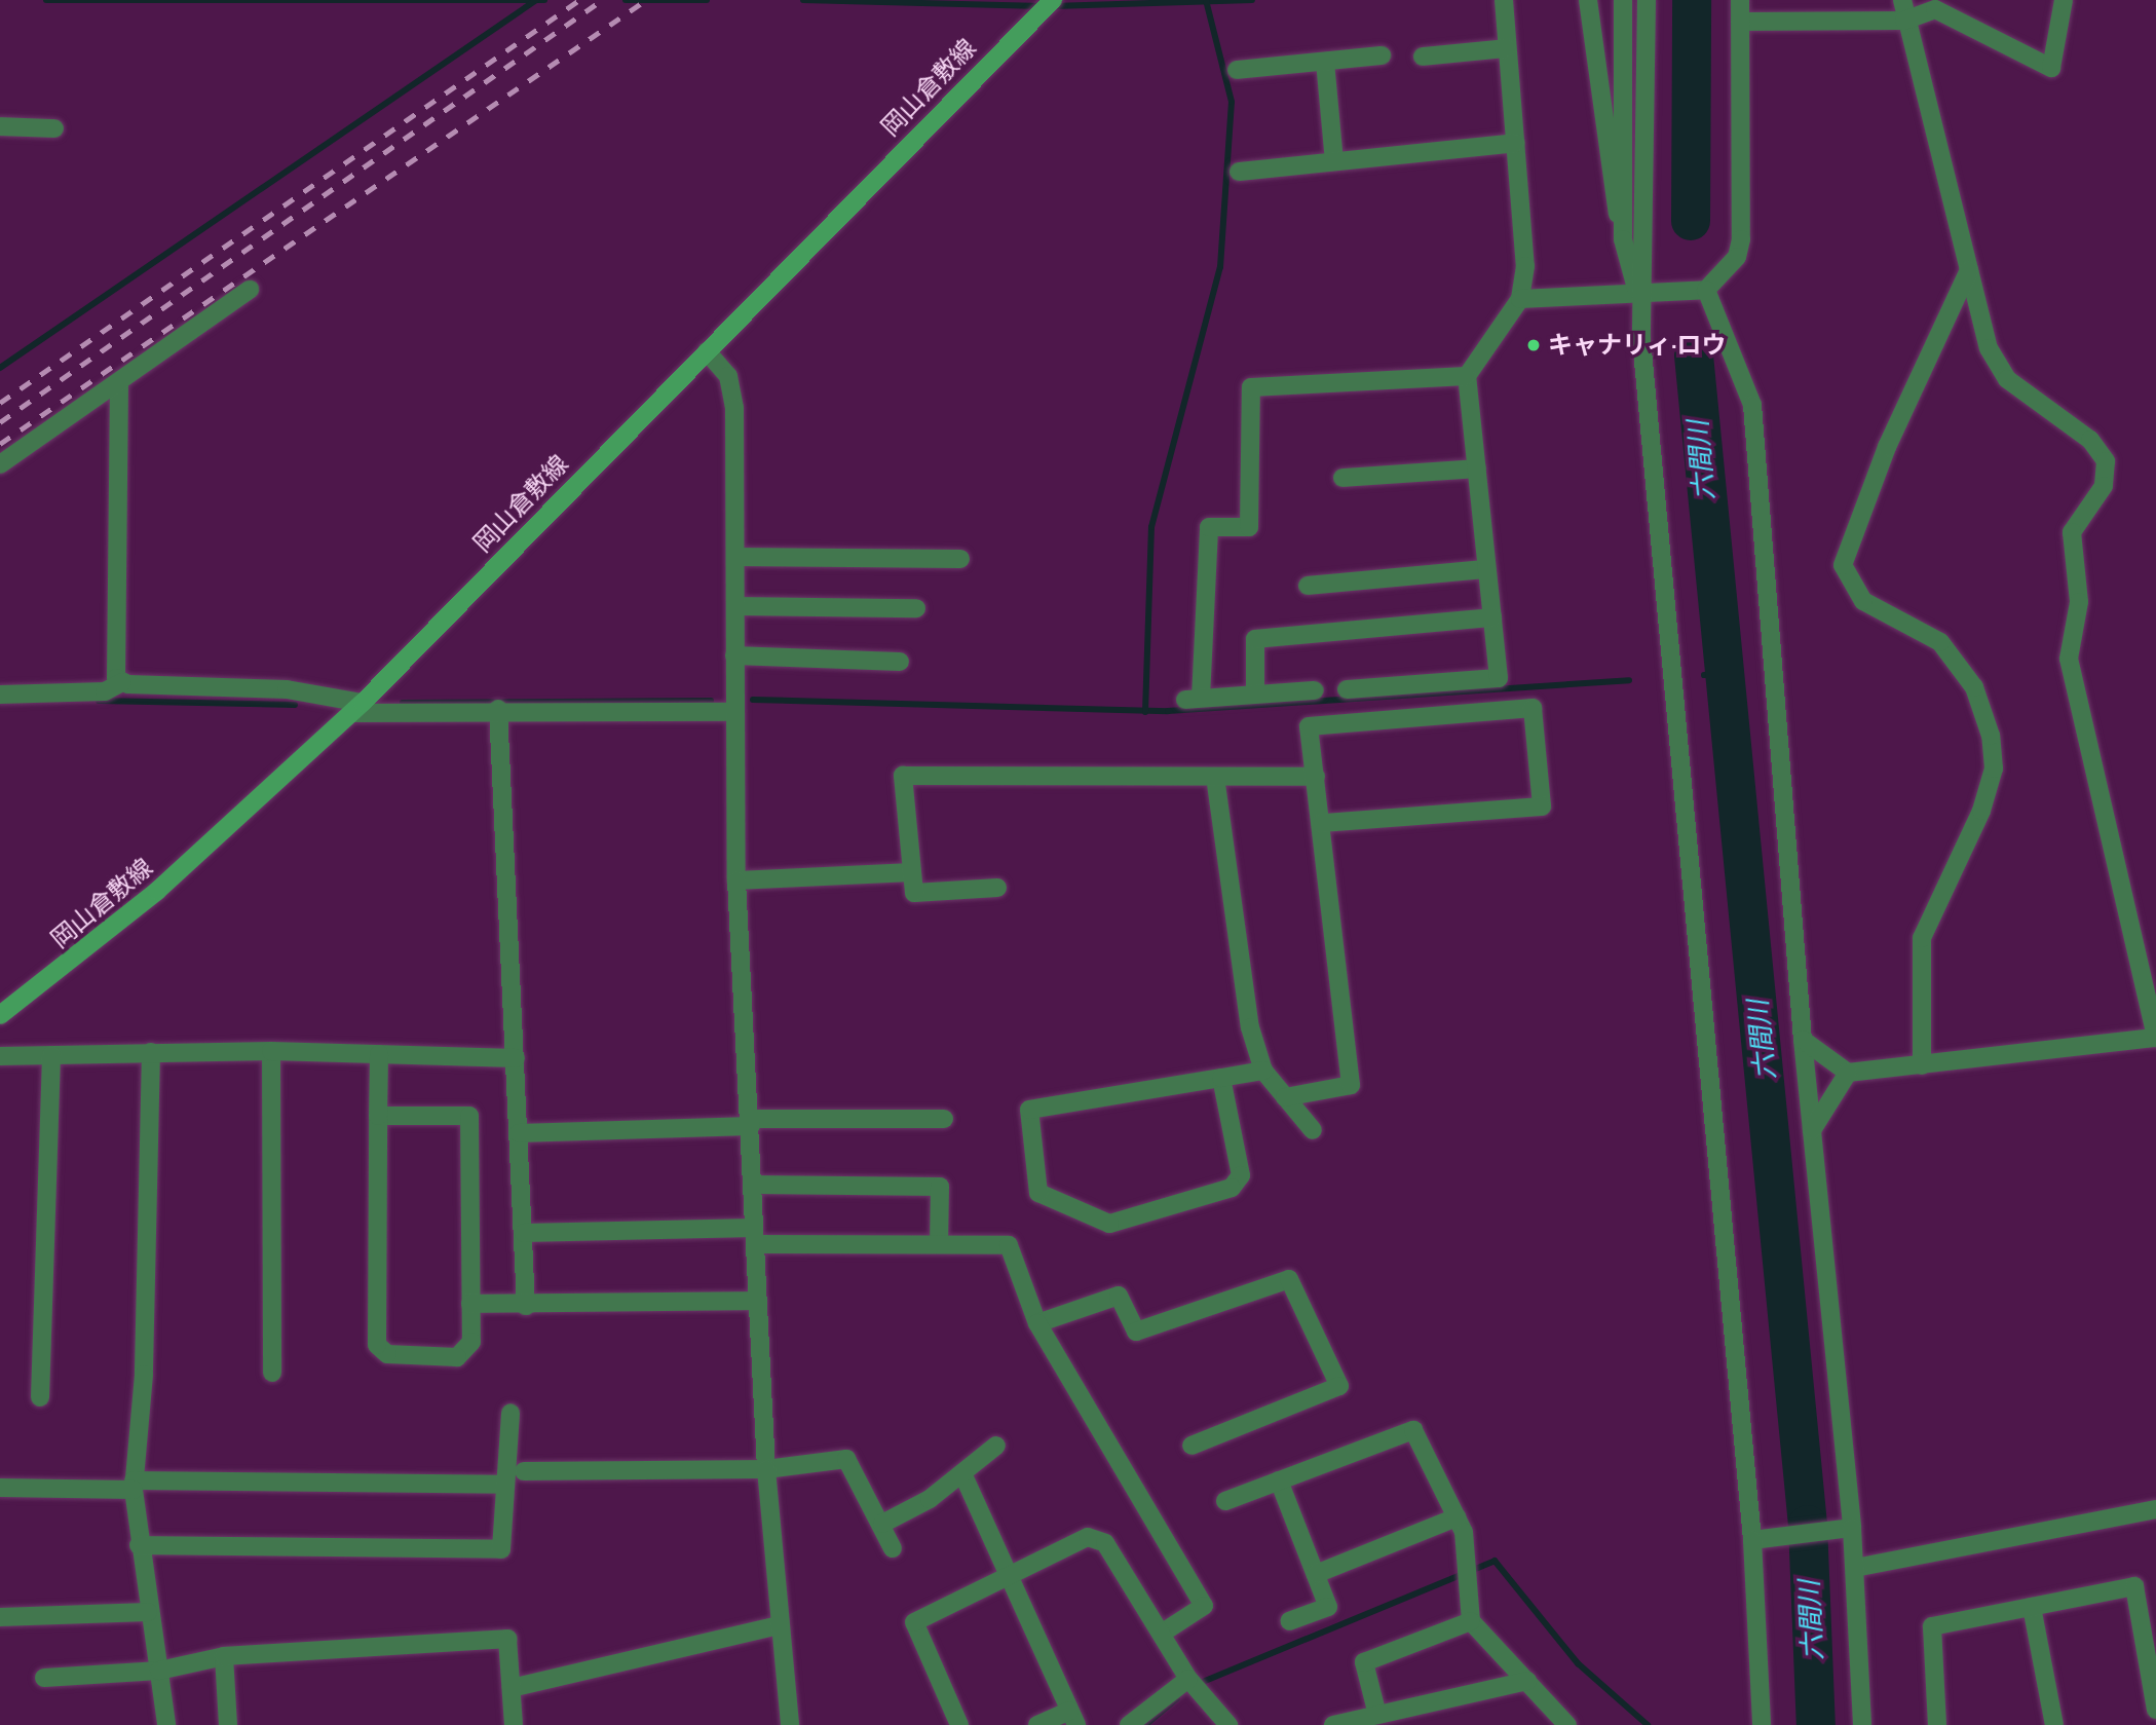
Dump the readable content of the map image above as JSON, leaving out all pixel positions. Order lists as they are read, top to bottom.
{
  "streets": {
    "main road": ["岡山倉敷線"]
  },
  "water": ["六間川"],
  "places": ["キャナリィ·ロウ"]
}
